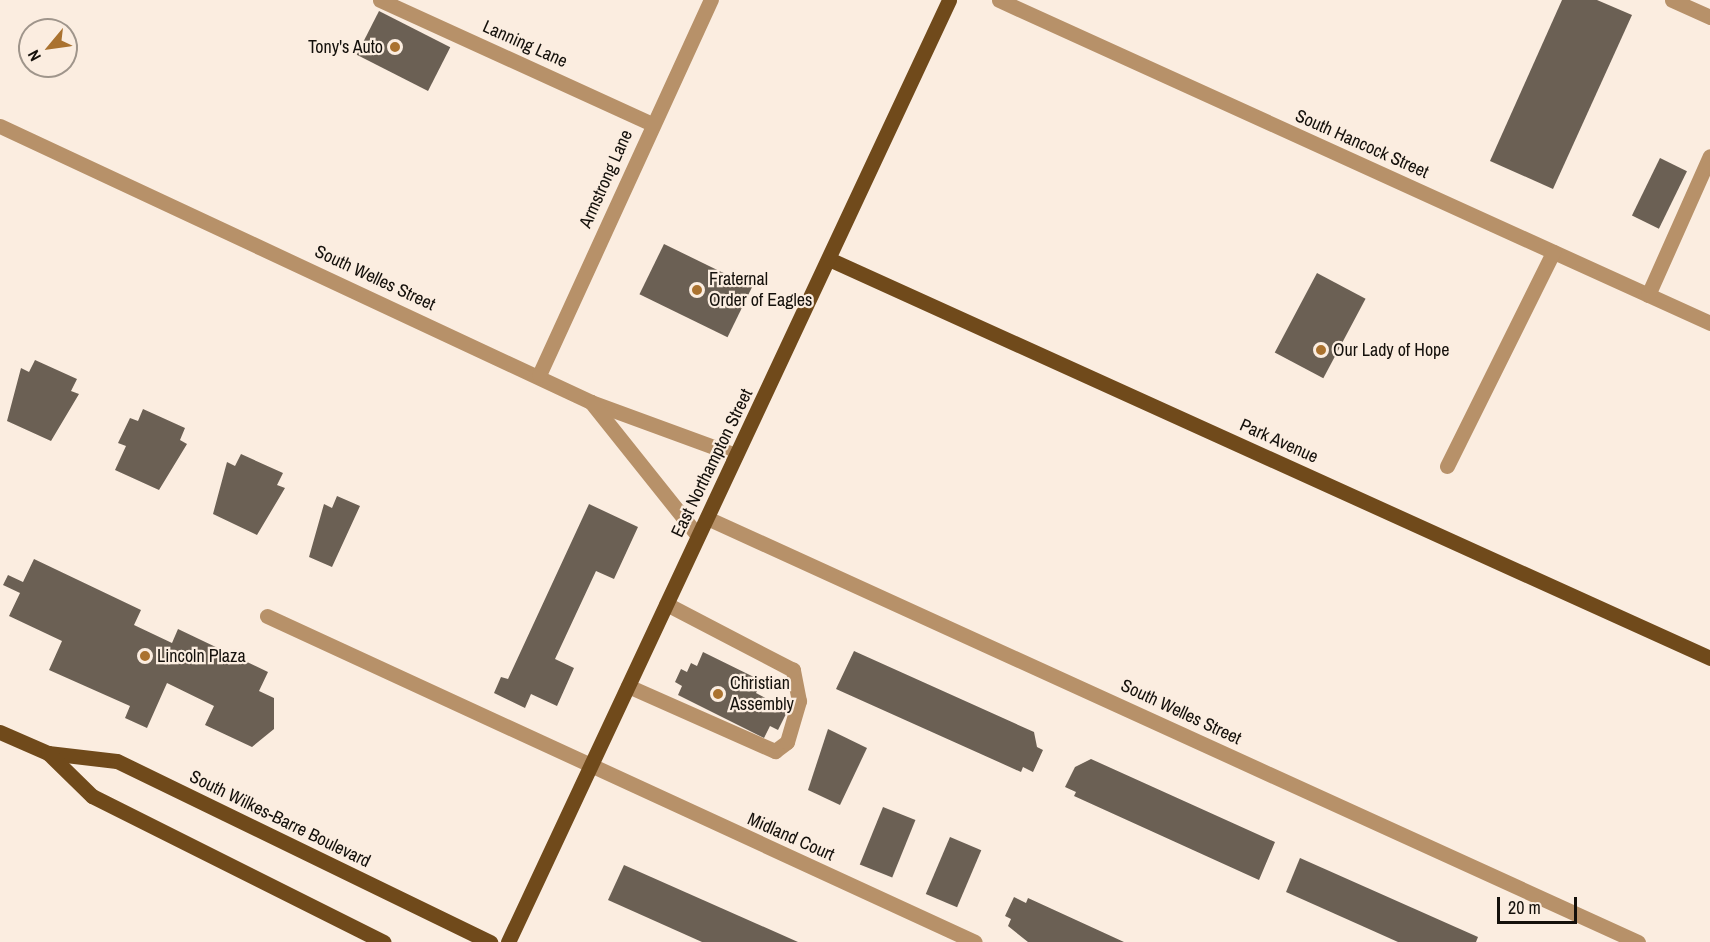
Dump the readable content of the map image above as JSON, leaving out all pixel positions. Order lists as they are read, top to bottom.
{
  "streets": {
    "main road": ["Park Avenue", "East Northampton Street", "South Wilkes-Barre Boulevard"],
    "street": [
      "Lanning Lane",
      "South Hancock Street",
      "Armstrong Lane",
      "South Welles Street",
      "Midland Court"
    ]
  },
  "crossings": [
    ["Lanning Lane", "Armstrong Lane"],
    ["Armstrong Lane", "South Welles Street"],
    ["South Welles Street", "East Northampton Street"],
    ["Park Avenue", "East Northampton Street"],
    ["East Northampton Street", "Midland Court"]
  ],
  "places": [
    "Tony's Auto",
    "Fraternal Order of Eagles",
    "Our Lady of Hope",
    "Lincoln Plaza",
    "Christian Assembly"
  ],
  "scale_bar": "20 m",
  "north": "bottom left"
}
